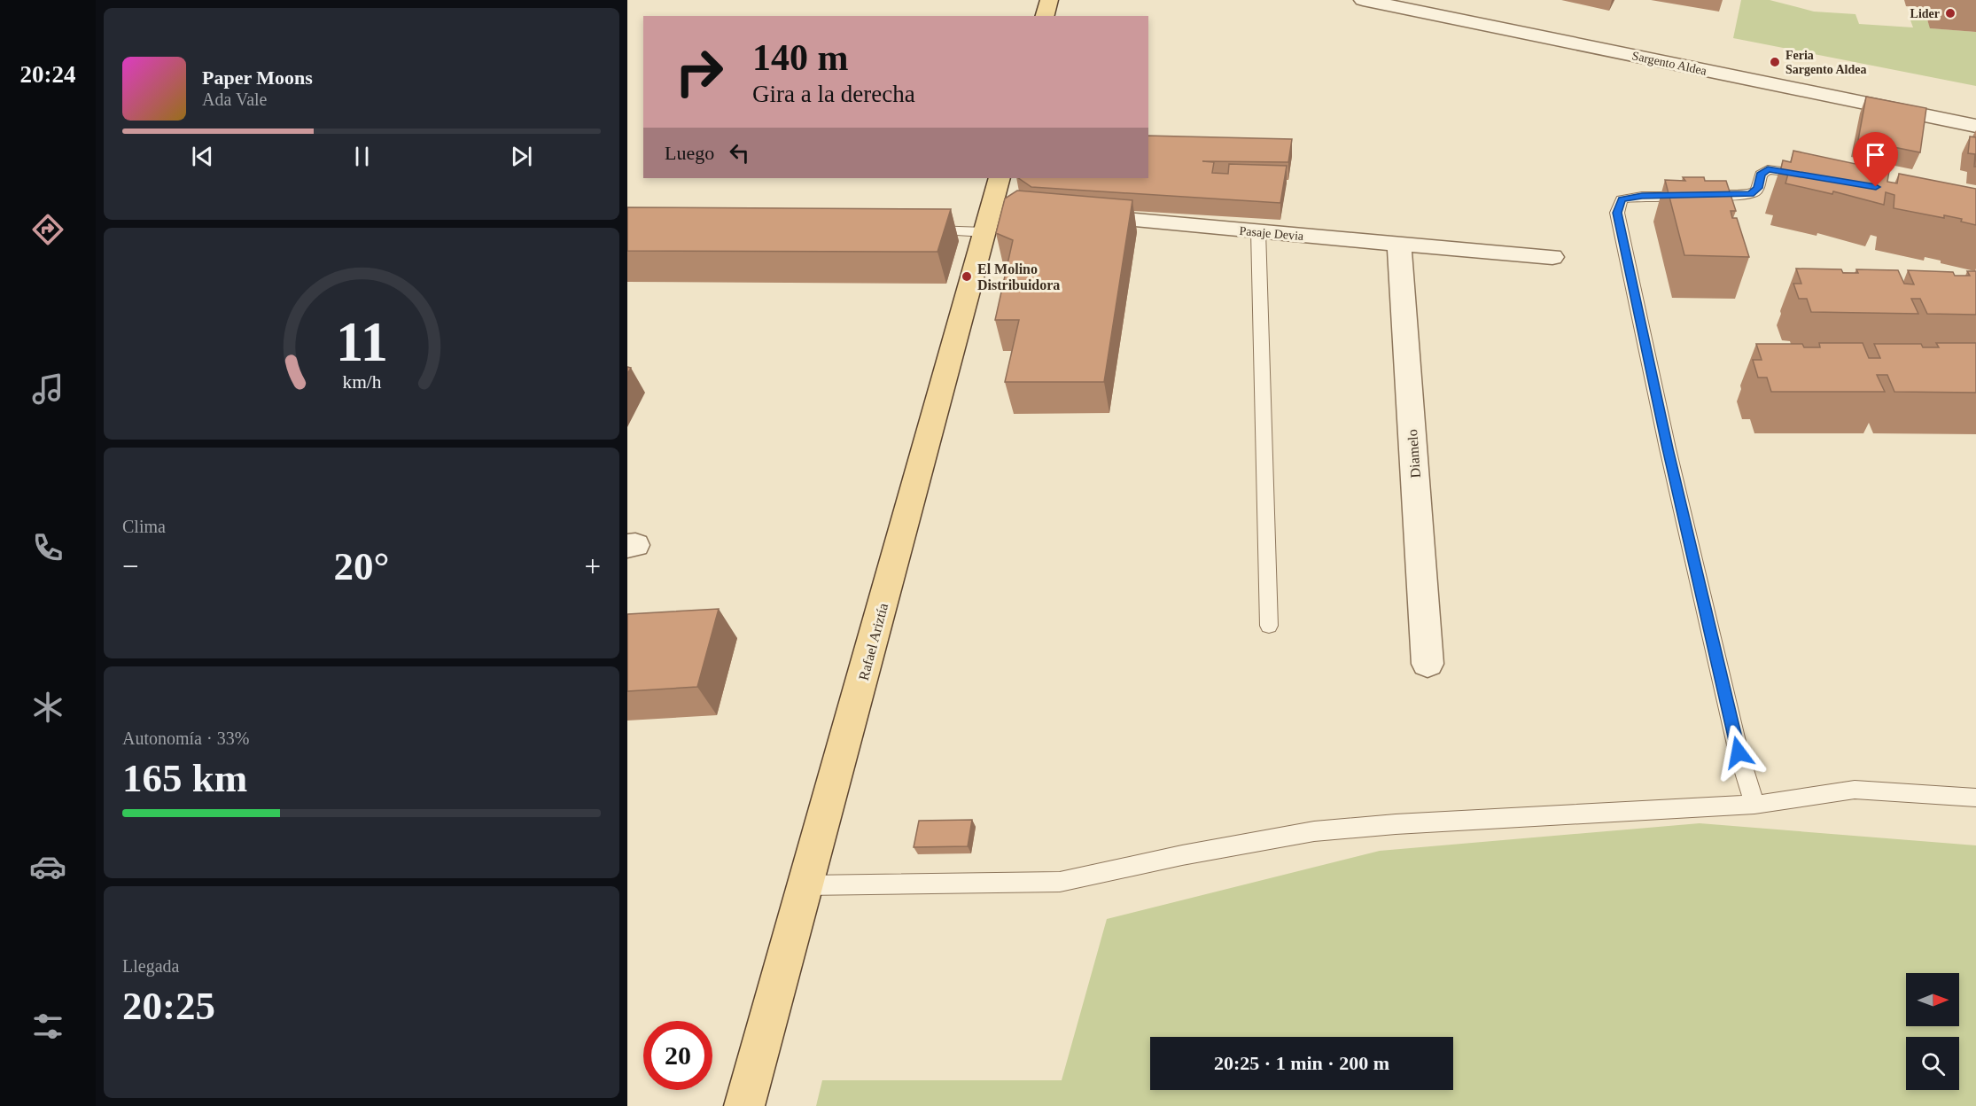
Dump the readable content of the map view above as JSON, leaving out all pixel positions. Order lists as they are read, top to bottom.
{
  "streets": {
    "main road": ["Rafael Ariztía"],
    "street": ["Sargento Aldea", "Pasaje Devia", "Diamelo"]
  },
  "crossings": [
    ["Pasaje Devia", "Diamelo"]
  ],
  "places": ["Lider", "Feria Sargento Aldea", "El Molino Distribuidora"],
  "north": "right",
  "page": {
    "tabs": "20:24",
    "turn": ["140 m", "Gira a la derecha"],
    "song": ["Paper Moons", "Ada Vale"],
    "then": "Luego",
    "tile": [
      "Clima",
      ["Autonomía · 33%", "165 km"],
      ["Llegada", "20:25"]
    ],
    "heat": ["−", "20°", "+"],
    "limit": "20",
    "trip": "20:25 · 1 min · 200 m",
    "gauge": ["11", "km/h"]
  }
}
